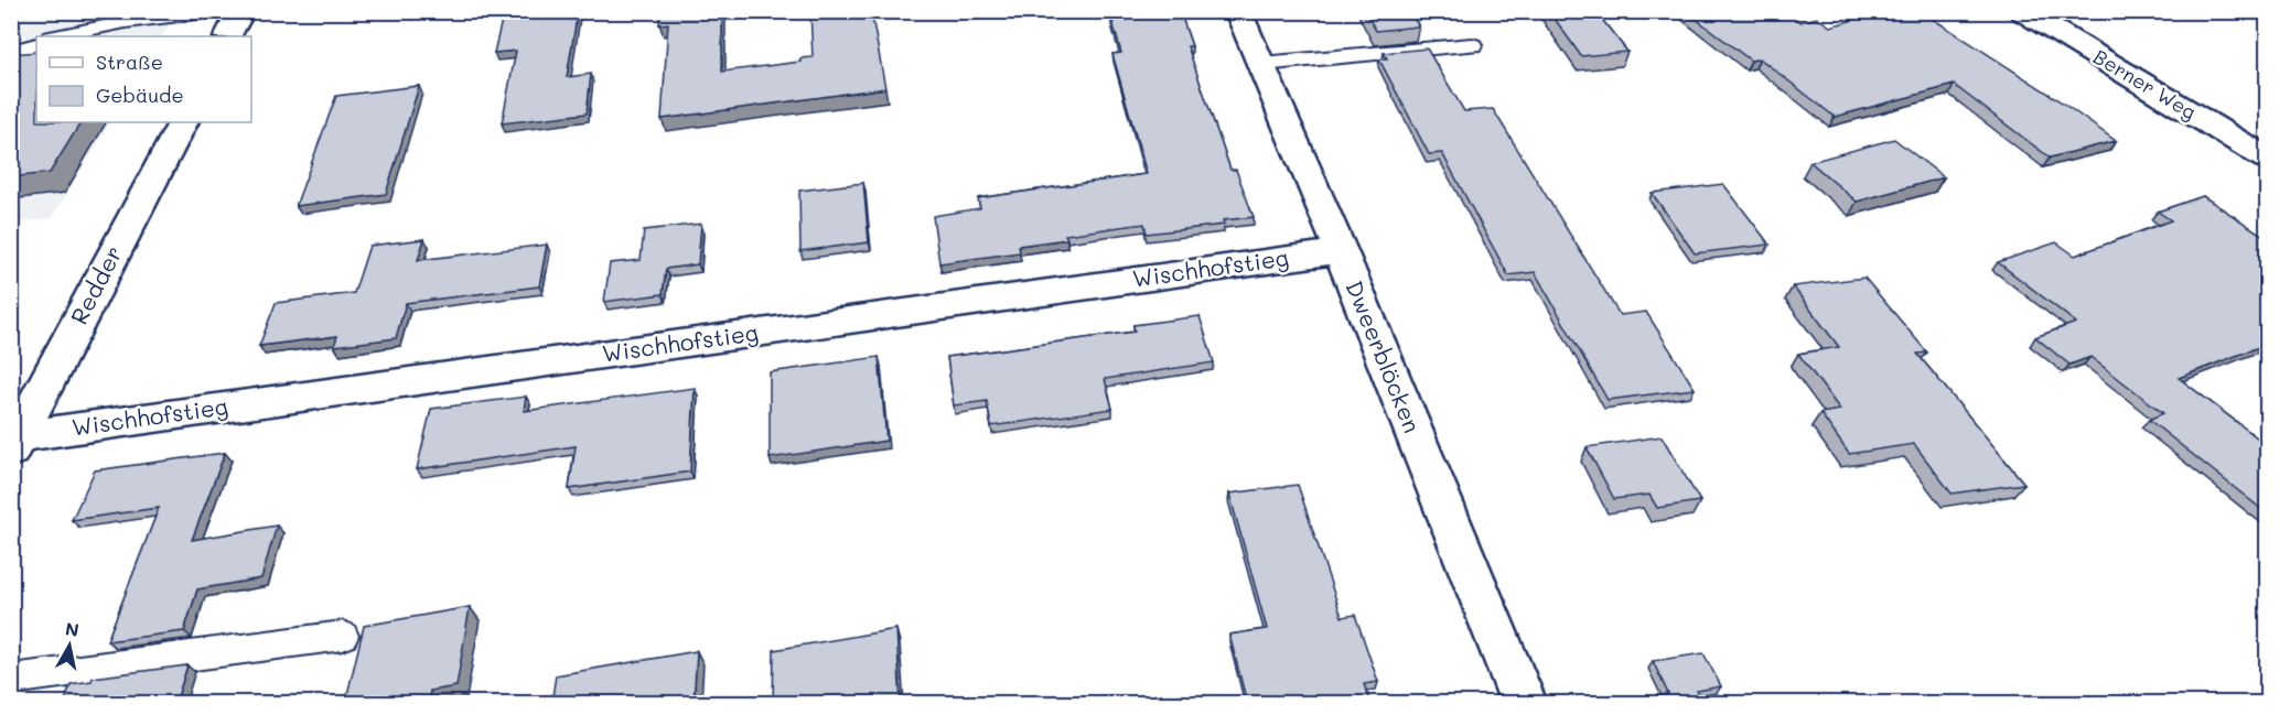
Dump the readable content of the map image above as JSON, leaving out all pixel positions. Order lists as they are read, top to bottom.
{
  "streets": {
    "street": [
      "Berner Weg",
      "Wischhofstieg",
      "Redder",
      "Dweerblöcken"
    ]
  },
  "crossings": [
    ["Wischhofstieg", "Redder"],
    ["Wischhofstieg", "Dweerblöcken"]
  ],
  "legend": ["Straße", "Gebäude"],
  "north": "top"
}
